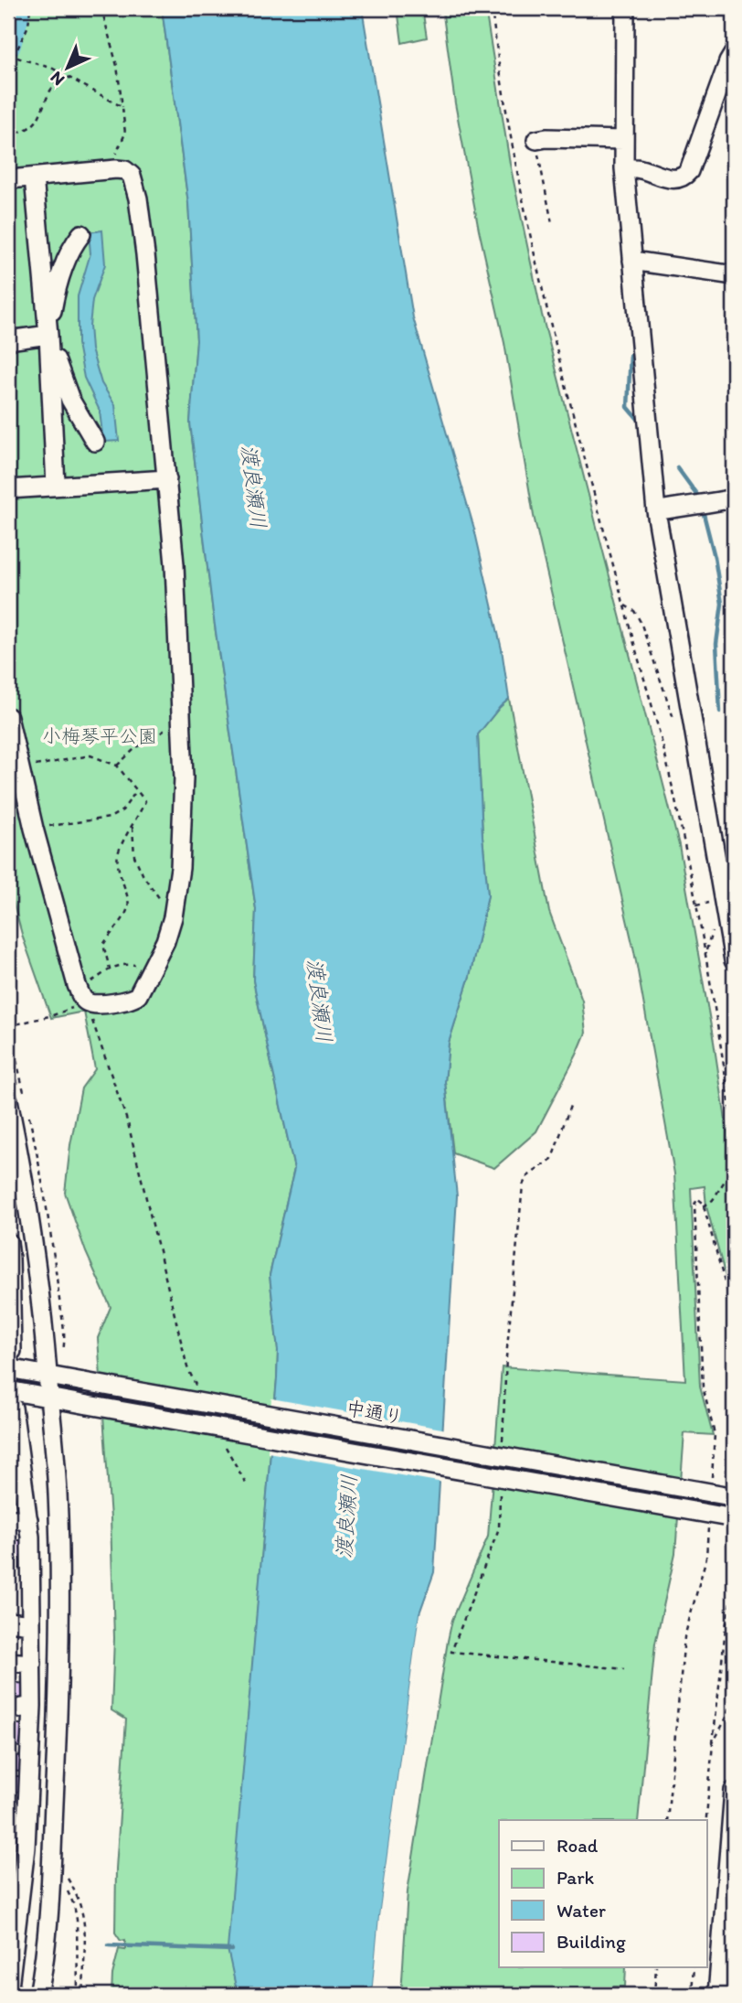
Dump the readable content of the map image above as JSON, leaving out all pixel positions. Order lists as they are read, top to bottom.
{
  "streets": {
    "street": ["中通り"]
  },
  "water": ["渡良瀬川"],
  "parks": ["小梅琴平公園"],
  "legend": [
    "Road",
    "Park",
    "Water",
    "Building"
  ],
  "north": "bottom left"
}
